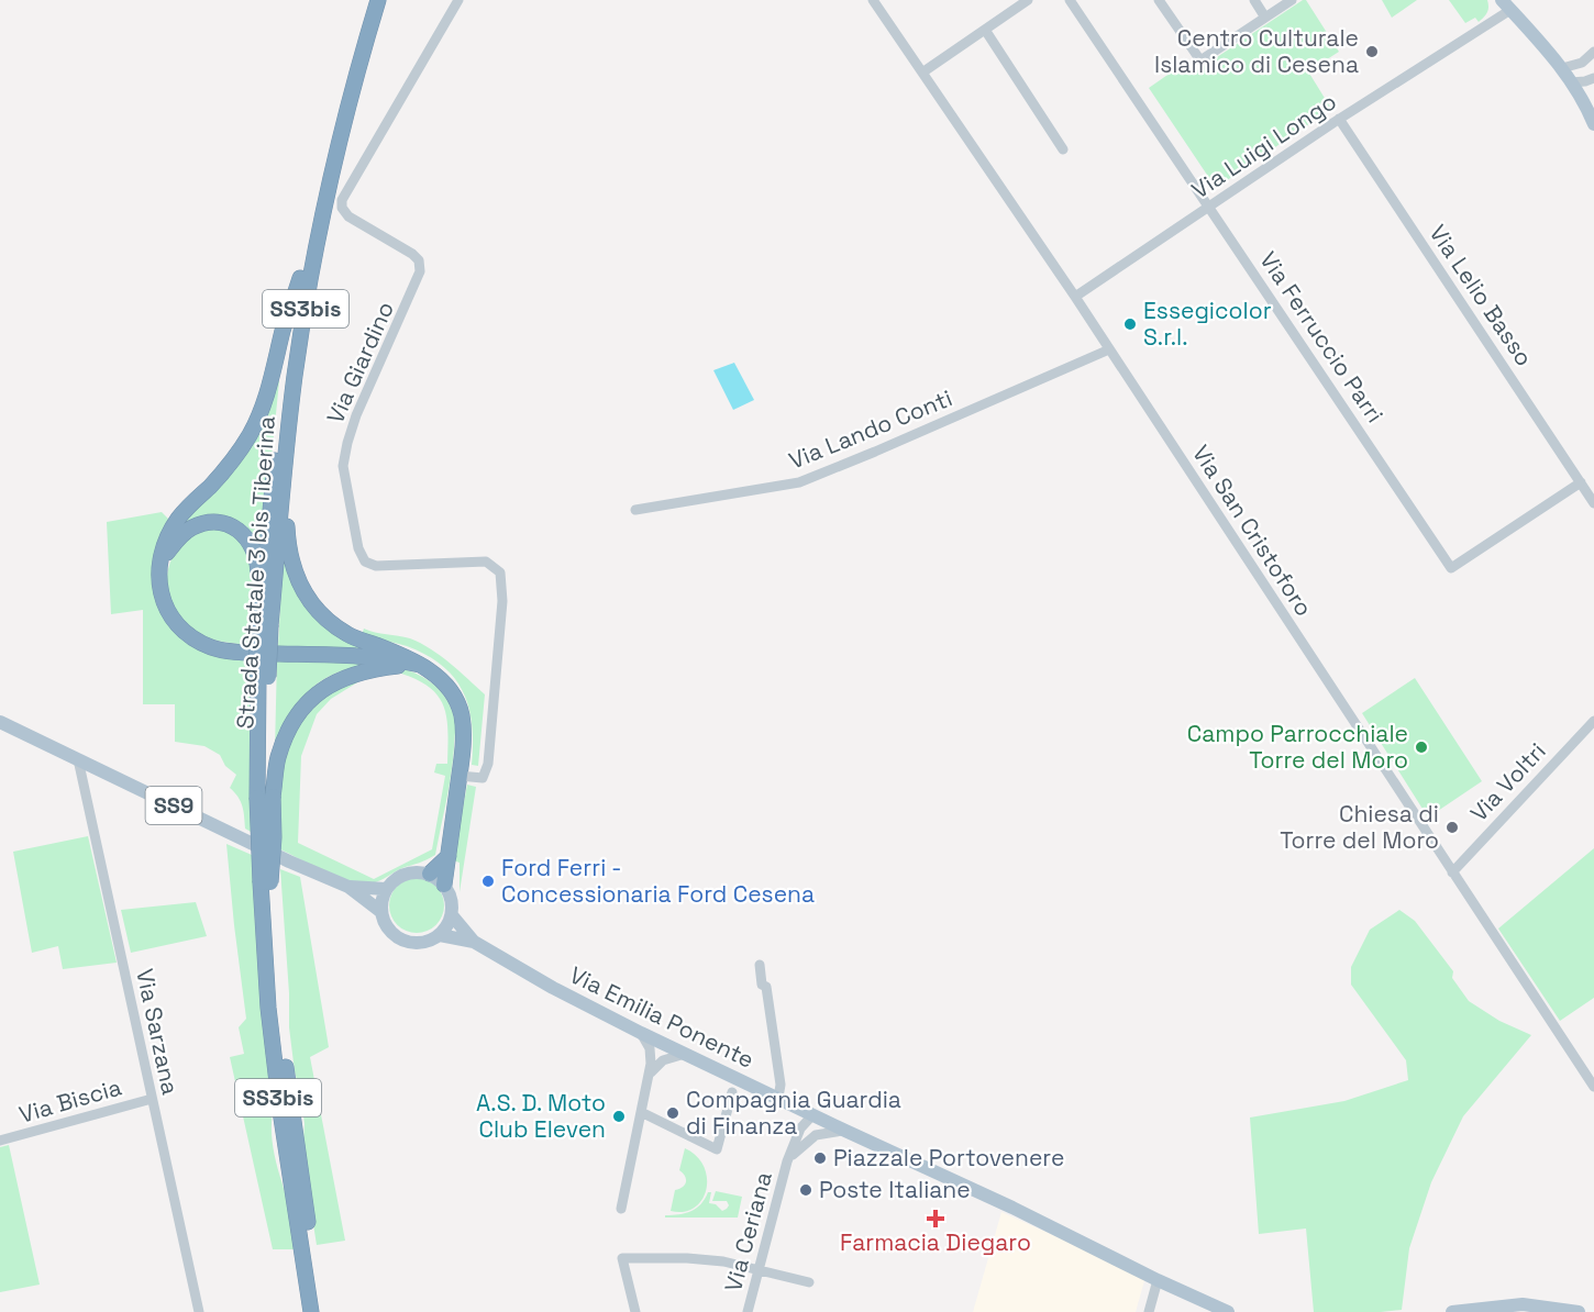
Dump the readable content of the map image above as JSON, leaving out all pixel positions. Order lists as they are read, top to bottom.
{
  "streets": {
    "highway": ["SS3bis", "Strada Statale 3 bis Tiberina"],
    "main road": ["SS9", "Via Emilia Ponente"],
    "street": [
      "Via Luigi Longo",
      "Via Lelio Basso",
      "Via Ferruccio Parri",
      "Via Giardino",
      "Via Lando Conti",
      "Via San Cristoforo",
      "Via Voltri",
      "Via Sarzana",
      "Via Biscia",
      "Via Ceriana"
    ]
  },
  "crossings": [
    ["Via Luigi Longo", "Via Lelio Basso"],
    ["Via Luigi Longo", "Via Ferruccio Parri"],
    ["Via Luigi Longo", "Via San Cristoforo"],
    ["Via Lelio Basso", "Via Ferruccio Parri"],
    ["Via Lando Conti", "Via San Cristoforo"],
    ["Via San Cristoforo", "Via Voltri"],
    ["SS9", "Via Emilia Ponente"],
    ["SS9", "Via Sarzana"],
    ["Via Emilia Ponente", "Via Ceriana"],
    ["Via Sarzana", "Via Biscia"]
  ],
  "places": {
    "other": [
      "Centro Culturale Islamico di Cesena",
      "Essegicolor S.r.l.",
      "Campo Parrocchiale Torre del Moro",
      "Chiesa di Torre del Moro",
      "Ford Ferri - Concessionaria Ford Cesena",
      "Compagnia Guardia di Finanza",
      "A.S. D. Moto Club Eleven",
      "Piazzale Portovenere",
      "Poste Italiane"
    ],
    "health": ["Farmacia Diegaro"]
  }
}
